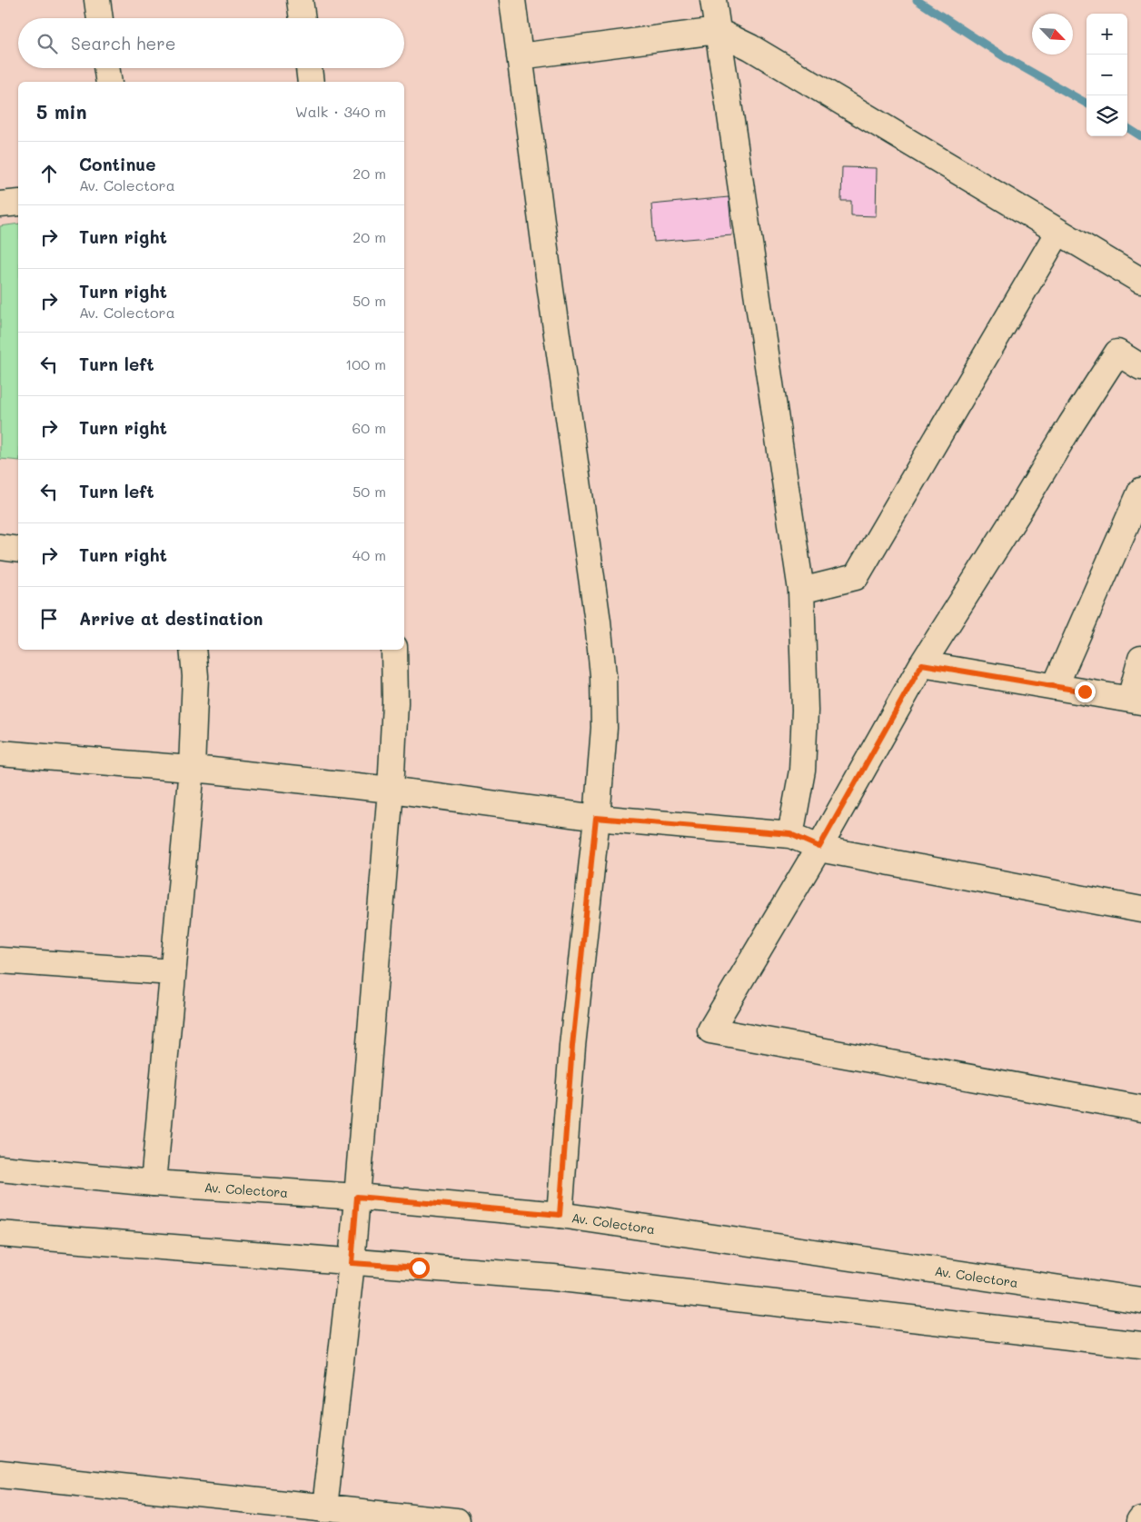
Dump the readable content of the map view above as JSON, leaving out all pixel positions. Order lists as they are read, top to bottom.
{
  "streets": {
    "street": ["Av. Colectora"]
  },
  "north": "bottom right",
  "page": {
    "map_buttons": ["+", "−"],
    "search": "Search here",
    "heading": ["5 min", "Walk · 340 m"],
    "list": [
      ["Continue", "Av. Colectora", "20 m"],
      ["Turn right", "20 m"],
      ["Turn right", "Av. Colectora", "50 m"],
      ["Turn left", "100 m"],
      ["Turn right", "60 m"],
      ["Turn left", "50 m"],
      ["Turn right", "40 m"],
      "Arrive at destination"
    ]
  }
}
